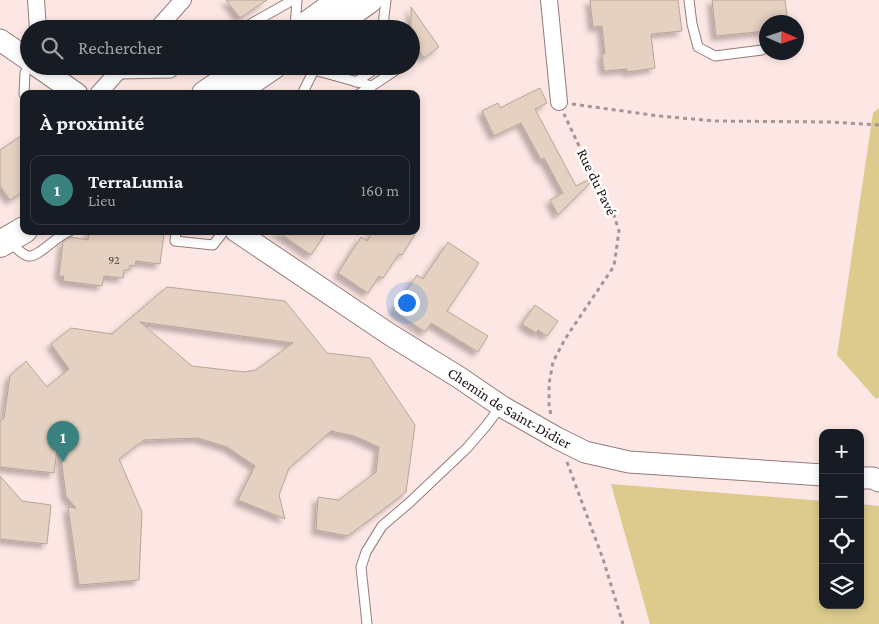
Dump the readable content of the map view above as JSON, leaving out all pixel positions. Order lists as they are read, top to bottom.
{
  "streets": {
    "street": ["Chemin de Saint-Didier"],
    "path": ["Rue du Pavé"]
  },
  "crossings": [
    ["Rue du Pavé", "Chemin de Saint-Didier"]
  ],
  "house_numbers": ["92"],
  "north": "right",
  "page": {
    "search": "Rechercher",
    "heading": "À proximité",
    "list": [
      {
        "mark": "1",
        "name": "TerraLumia",
        "note": "Lieu",
        "value": "160 m"
      }
    ],
    "pins": "1",
    "map_buttons": ["+", "−"]
  }
}
